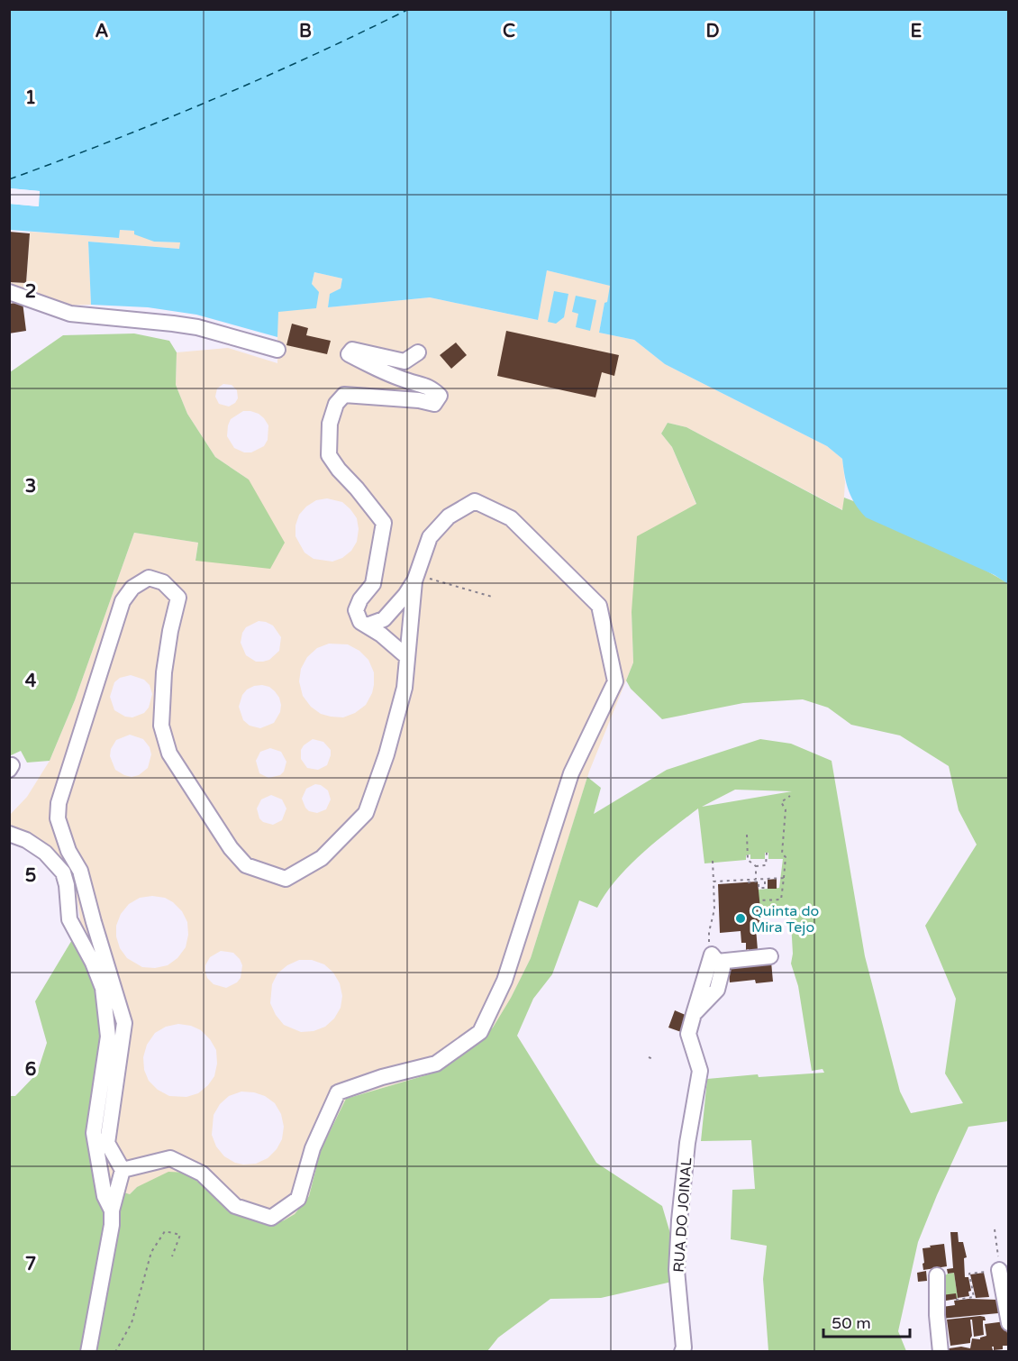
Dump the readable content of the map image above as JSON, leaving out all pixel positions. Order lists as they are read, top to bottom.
{
  "streets": {
    "street": ["RUA DO JOINAL"]
  },
  "places": ["Quinta do Mira Tejo"],
  "scale_bar": "50 m",
  "grid": {
    "columns": [
      "A",
      "B",
      "C",
      "D",
      "E"
    ],
    "rows": [
      "1",
      "2",
      "3",
      "4",
      "5",
      "6",
      "7"
    ]
  }
}
